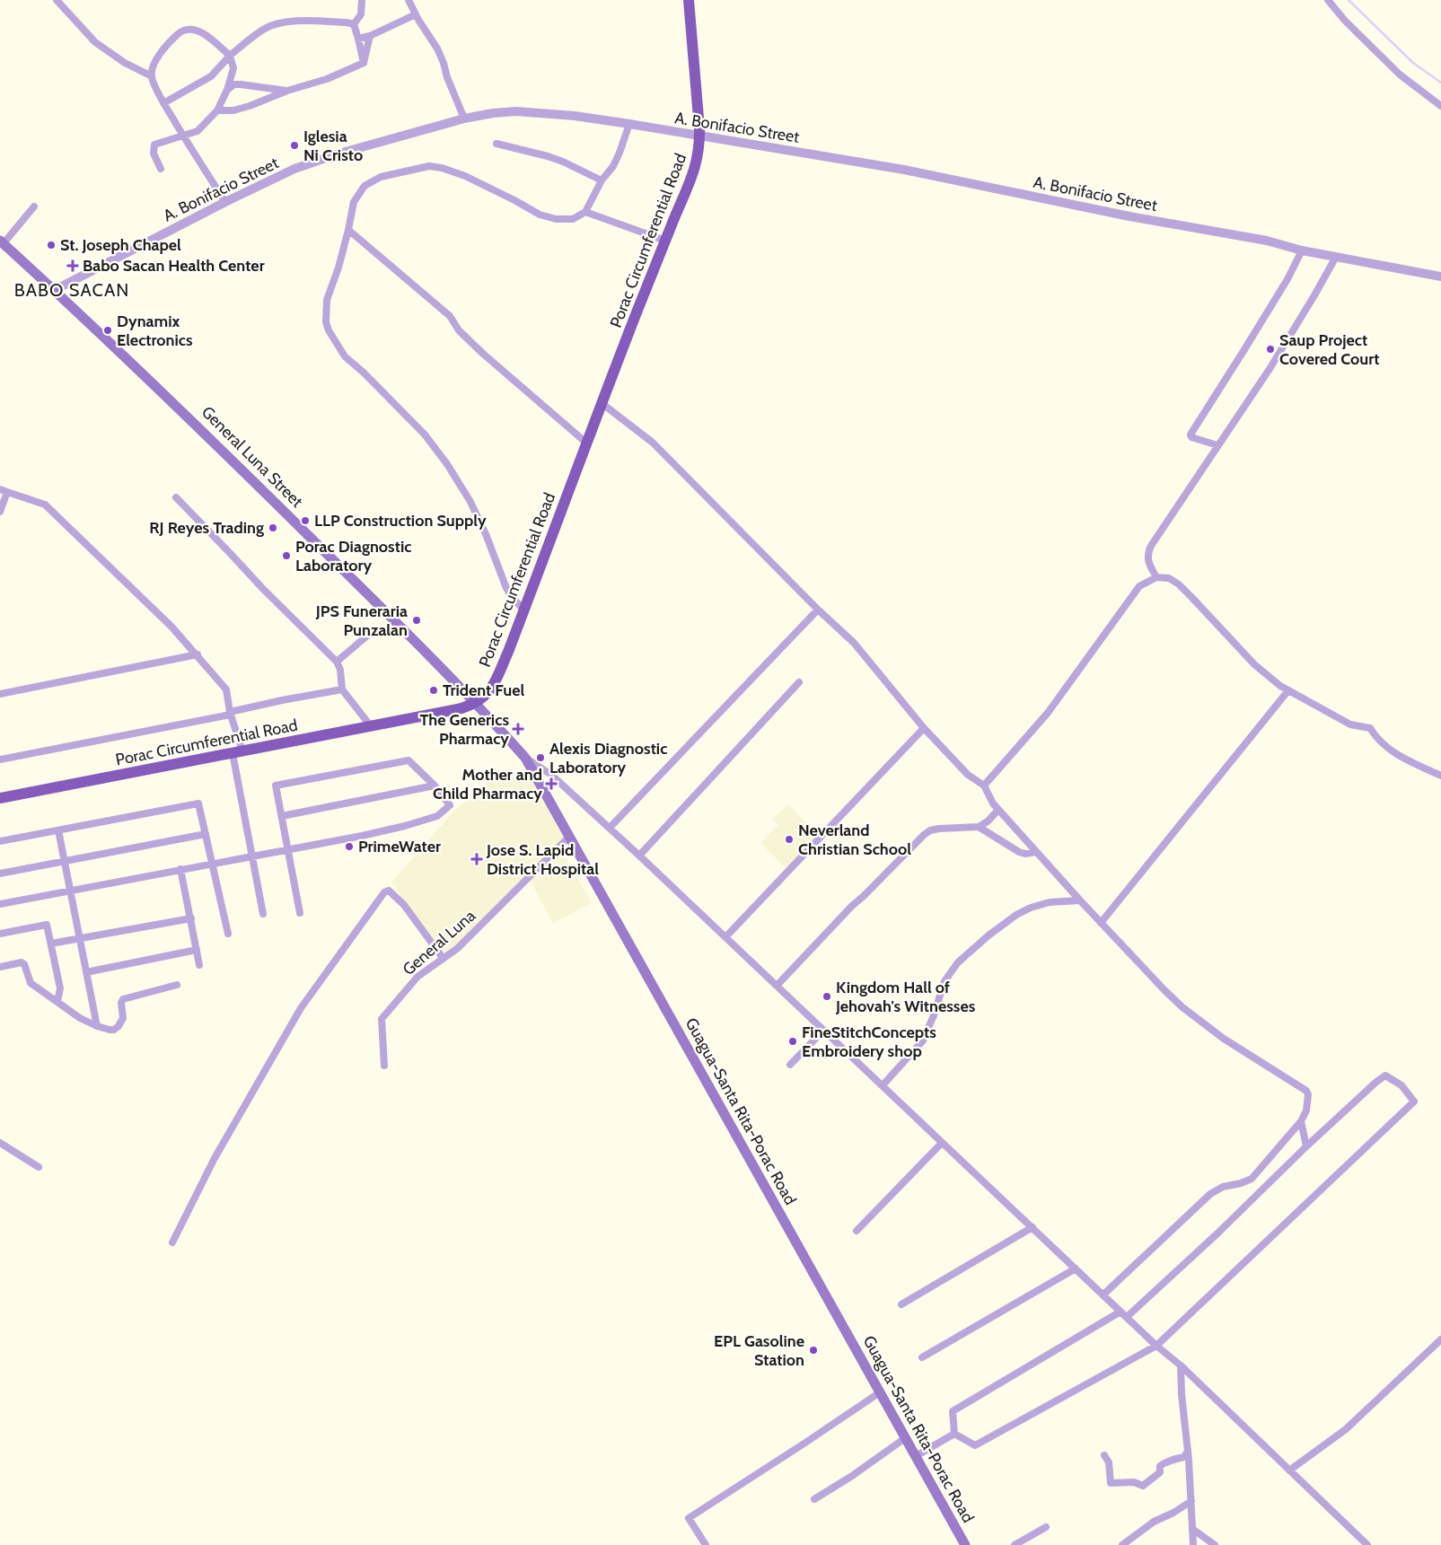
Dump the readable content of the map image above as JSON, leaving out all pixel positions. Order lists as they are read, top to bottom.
{
  "streets": {
    "main road": ["Porac Circumferential Road", "General Luna Street", "Guagua-Santa Rita-Porac Road"],
    "street": ["A. Bonifacio Street", "General Luna"]
  },
  "crossings": [
    ["A. Bonifacio Street", "Porac Circumferential Road"],
    ["A. Bonifacio Street", "General Luna Street"],
    ["Porac Circumferential Road", "General Luna Street"],
    ["Porac Circumferential Road", "Guagua-Santa Rita-Porac Road"],
    ["General Luna Street", "Guagua-Santa Rita-Porac Road"],
    ["General Luna", "Guagua-Santa Rita-Porac Road"]
  ],
  "districts": ["BABO SACAN"],
  "places": {
    "other": [
      "Iglesia Ni Cristo",
      "St. Joseph Chapel",
      "Dynamix Electronics",
      "Saup Project Covered Court",
      "LLP Construction Supply",
      "RJ Reyes Trading",
      "Porac Diagnostic Laboratory",
      "JPS Funeraria Punzalan",
      "Trident Fuel",
      "Alexis Diagnostic Laboratory",
      "Neverland Christian School",
      "PrimeWater",
      "Kingdom Hall of Jehovah's Witnesses",
      "FineStitchConcepts Embroidery shop",
      "EPL Gasoline Station"
    ],
    "health": [
      "Babo Sacan Health Center",
      "The Generics Pharmacy",
      "Mother and Child Pharmacy",
      "Jose S. Lapid District Hospital"
    ]
  }
}
